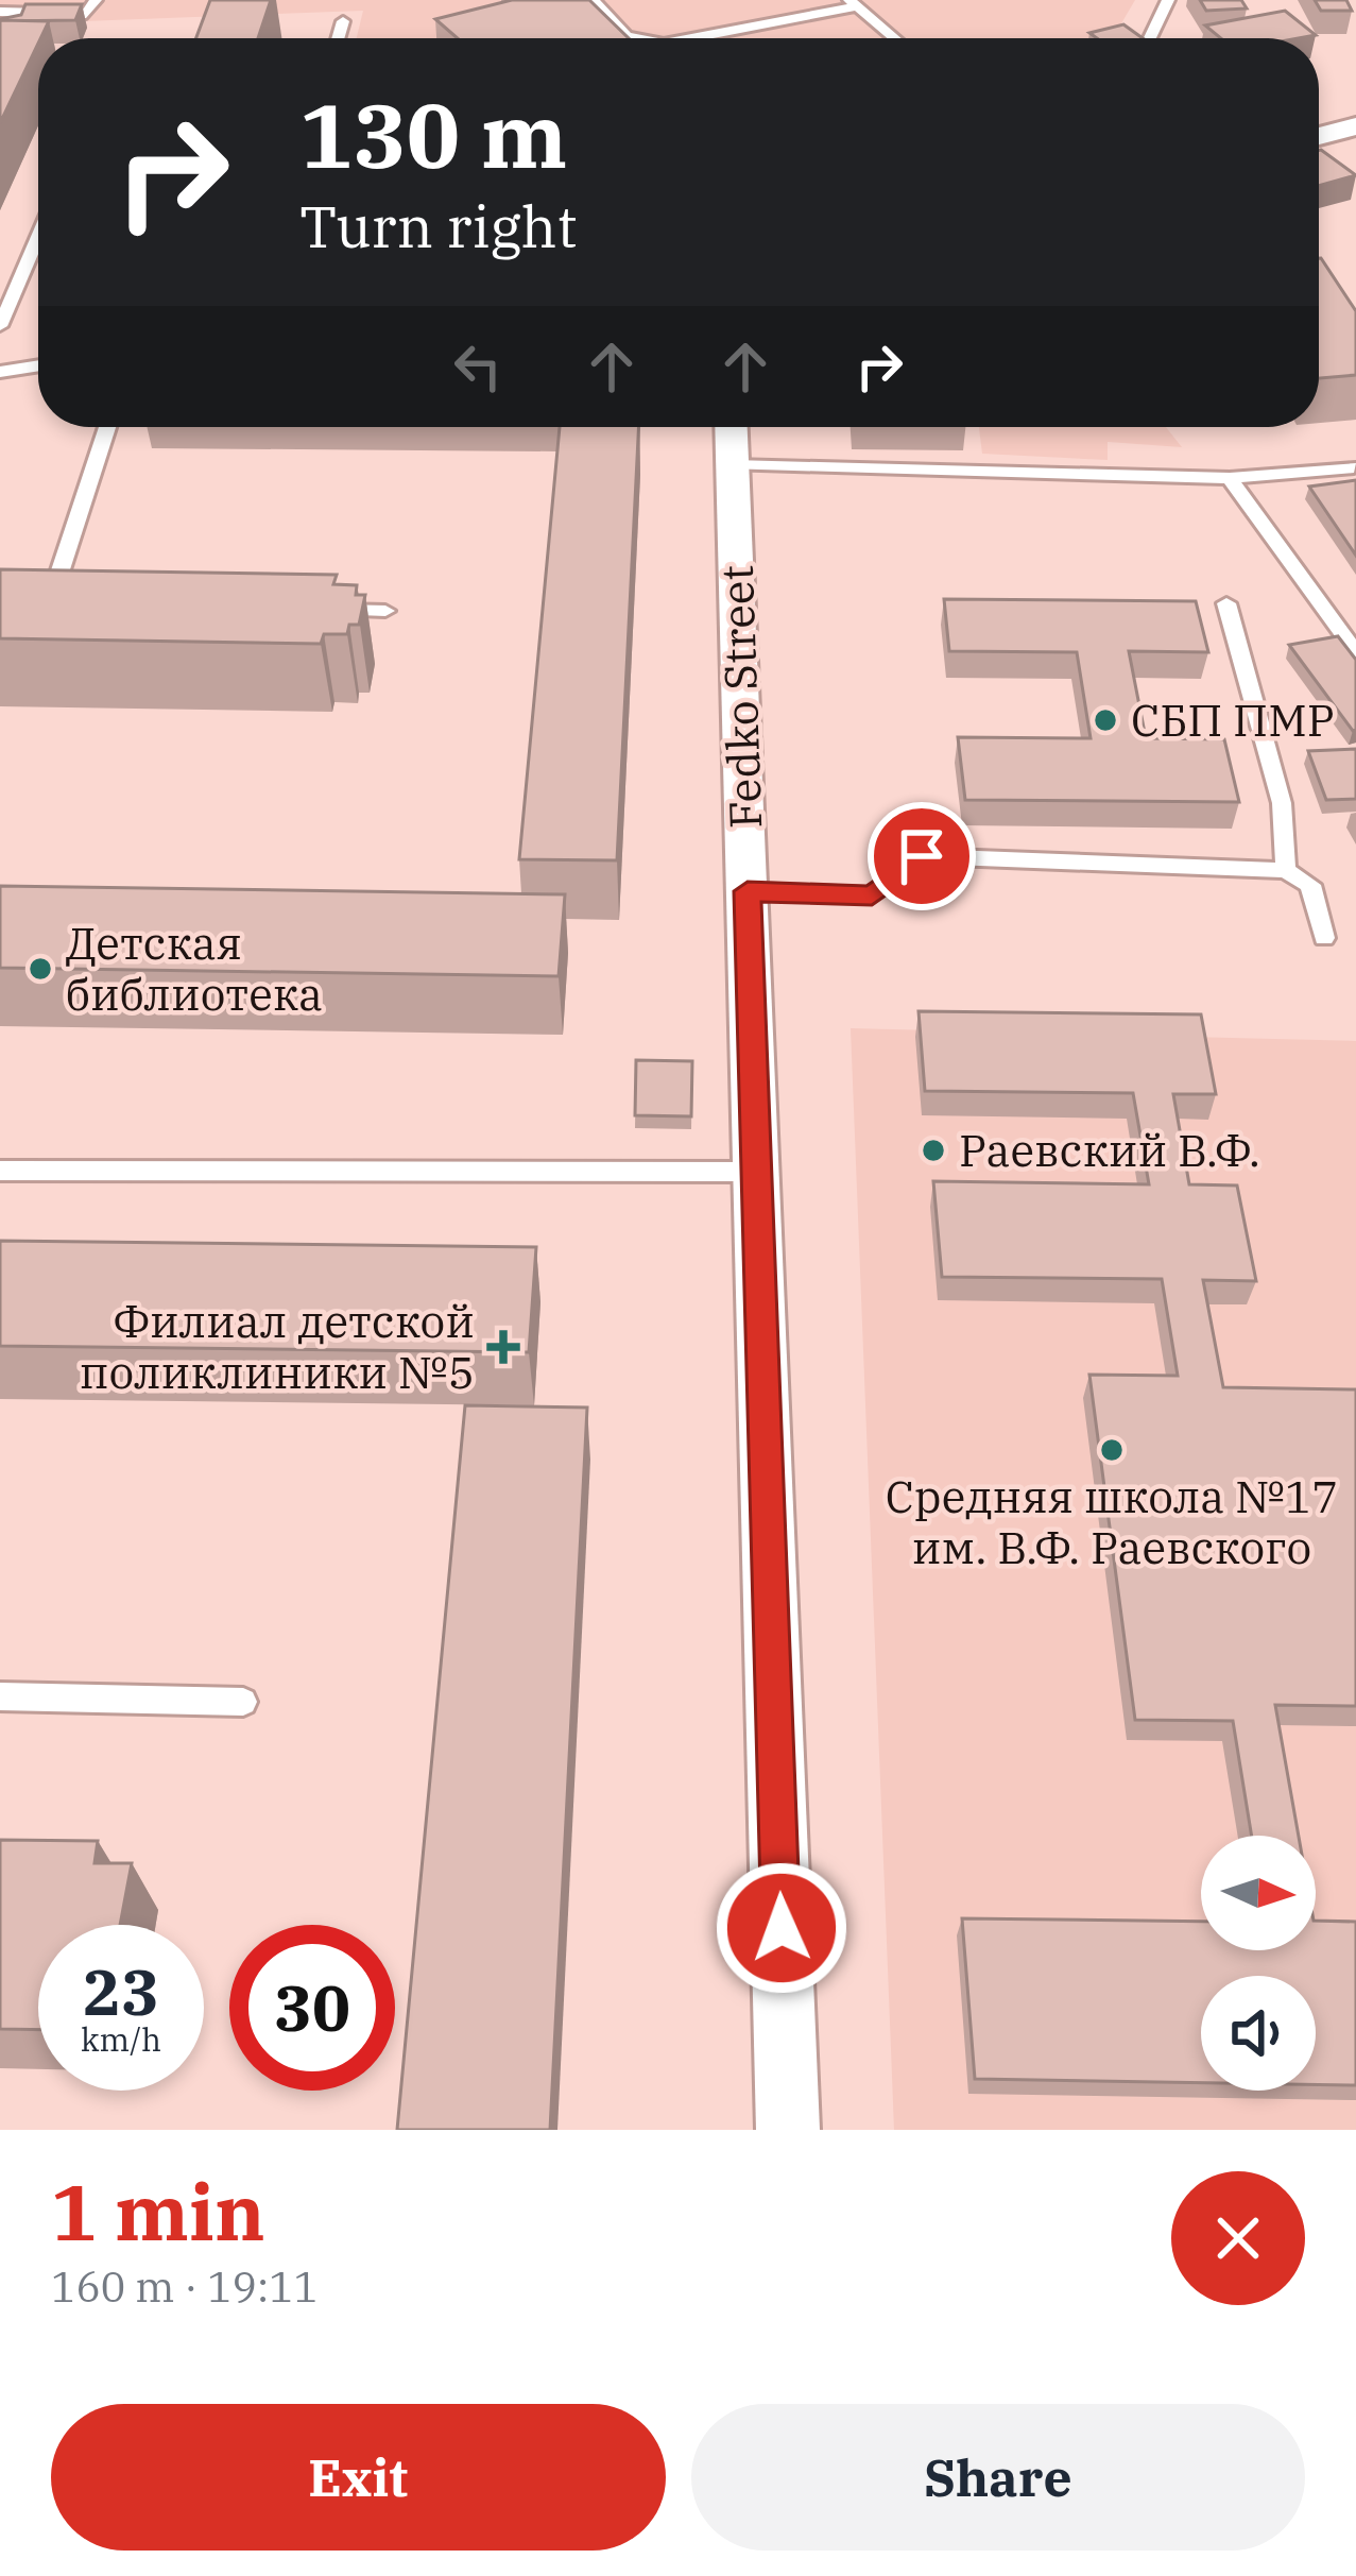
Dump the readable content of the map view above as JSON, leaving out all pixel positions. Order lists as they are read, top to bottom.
{
  "streets": {
    "street": ["Fedko Street"]
  },
  "places": {
    "other": [
      "СБП ПМР",
      "Детская библиотека",
      "Раевский В.Ф.",
      "Средняя школа №17 им. В.Ф. Раевского"
    ],
    "health": ["Филиал детской поликлиники №5"]
  },
  "north": "right",
  "page": {
    "turn": ["130 m", "Turn right"],
    "speed": "23 km/h",
    "limit": "30",
    "heading": ["1 min", "160 m · 19:11"],
    "buttons": ["Exit", "Share"]
  }
}
